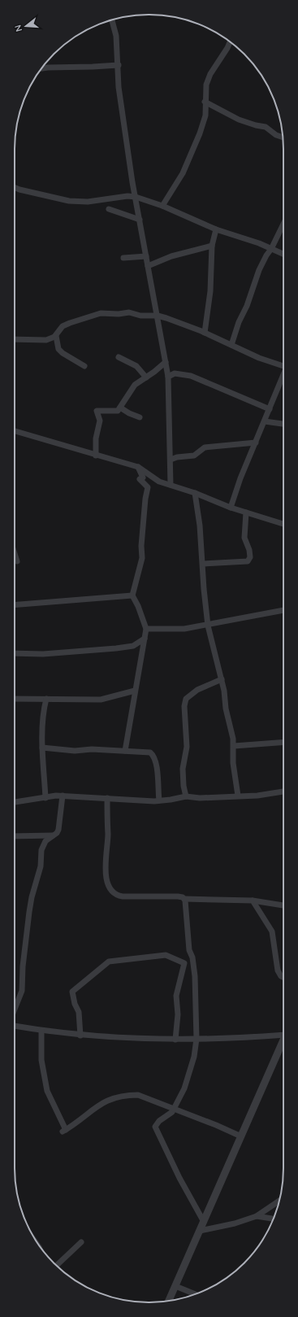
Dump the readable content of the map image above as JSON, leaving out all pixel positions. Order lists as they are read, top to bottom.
{
  "north": "left"
}
